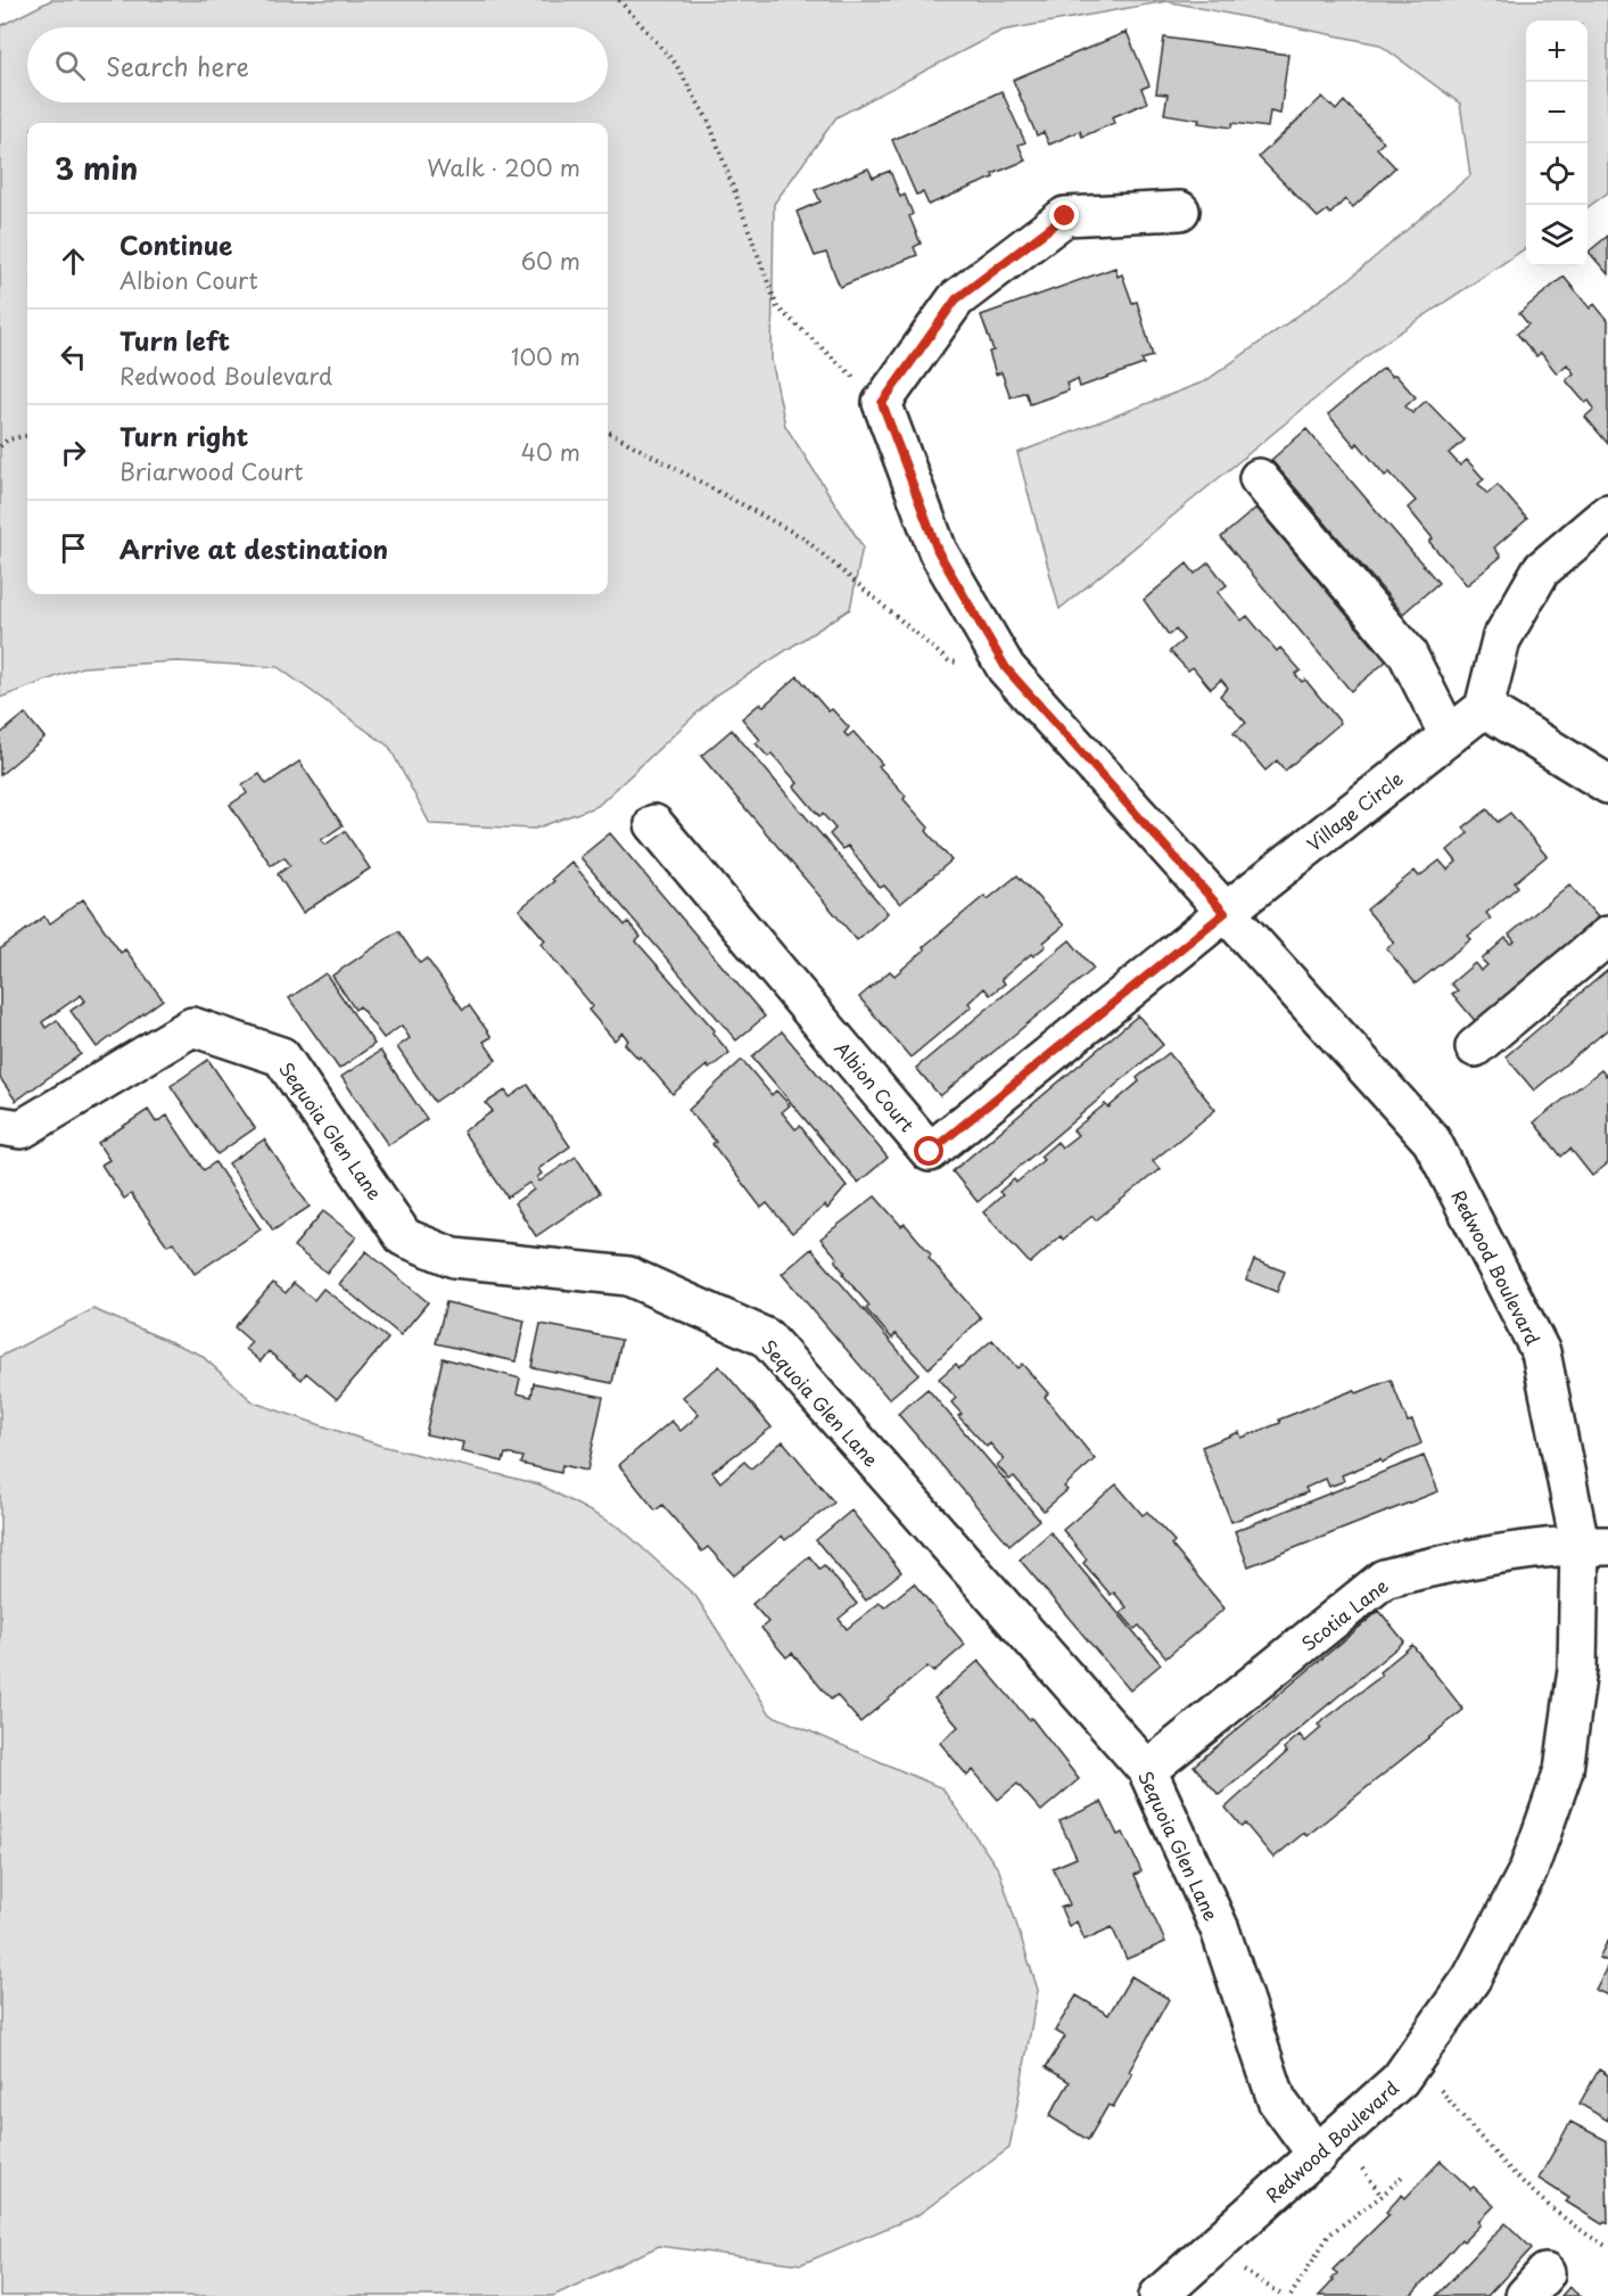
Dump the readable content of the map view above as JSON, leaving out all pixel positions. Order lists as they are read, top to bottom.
{
  "streets": {
    "street": [
      "Village Circle",
      "Albion Court",
      "Sequoia Glen Lane",
      "Redwood Boulevard",
      "Scotia Lane"
    ]
  },
  "crossings": [
    ["Village Circle", "Albion Court"],
    ["Village Circle", "Redwood Boulevard"],
    ["Albion Court", "Redwood Boulevard"],
    ["Sequoia Glen Lane", "Redwood Boulevard"],
    ["Sequoia Glen Lane", "Scotia Lane"],
    ["Redwood Boulevard", "Scotia Lane"]
  ],
  "page": {
    "map_buttons": ["+", "−"],
    "search": "Search here",
    "heading": ["3 min", "Walk · 200 m"],
    "list": [
      ["Continue", "Albion Court", "60 m"],
      ["Turn left", "Redwood Boulevard", "100 m"],
      ["Turn right", "Briarwood Court", "40 m"],
      "Arrive at destination"
    ]
  }
}
